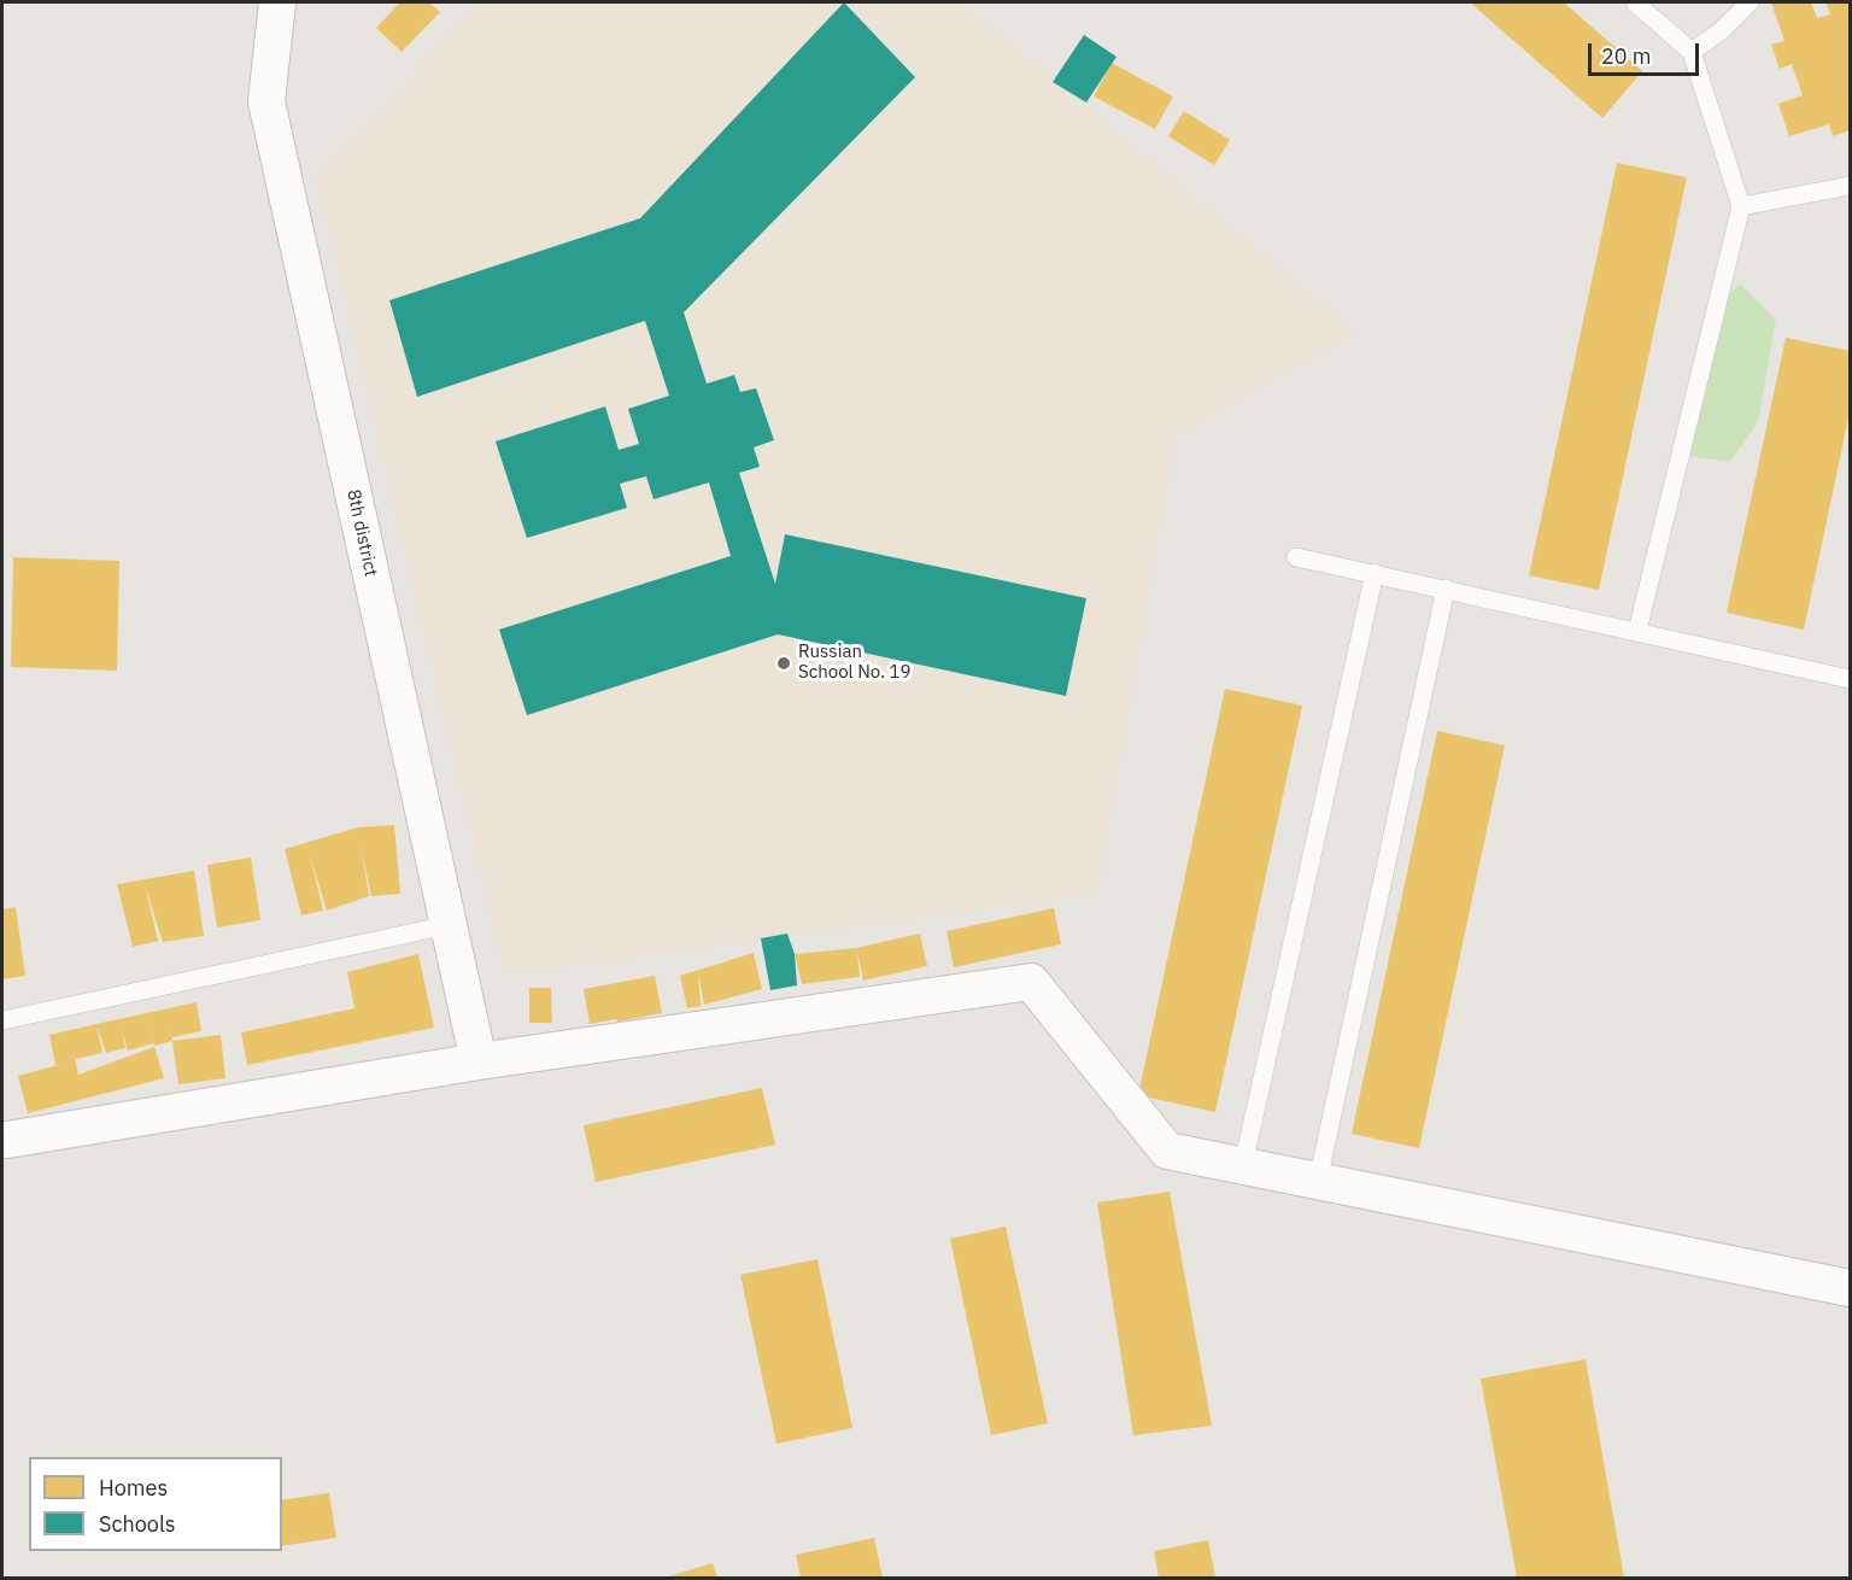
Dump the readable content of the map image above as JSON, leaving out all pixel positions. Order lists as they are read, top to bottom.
{
  "streets": {
    "street": ["8th district"]
  },
  "places": ["Russian School No. 19"],
  "legend": ["Homes", "Schools"],
  "scale_bar": "20 m"
}
